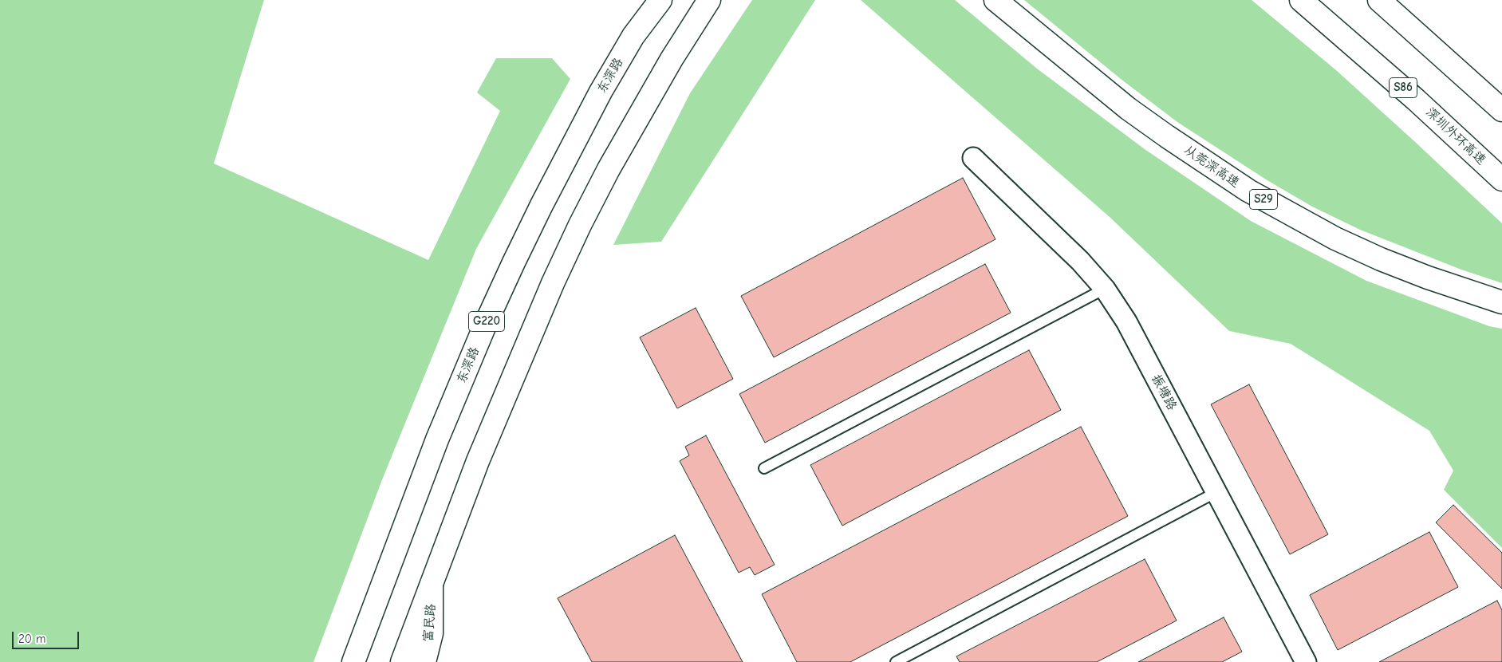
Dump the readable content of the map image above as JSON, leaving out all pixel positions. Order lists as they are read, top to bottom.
{
  "streets": {
    "main road": [
      "东深路",
      "S86",
      "深圳外环高速",
      "从莞深高速",
      "S29",
      "G220",
      "富民路"
    ],
    "street": ["振塘路"]
  },
  "scale_bar": "20 m"
}
